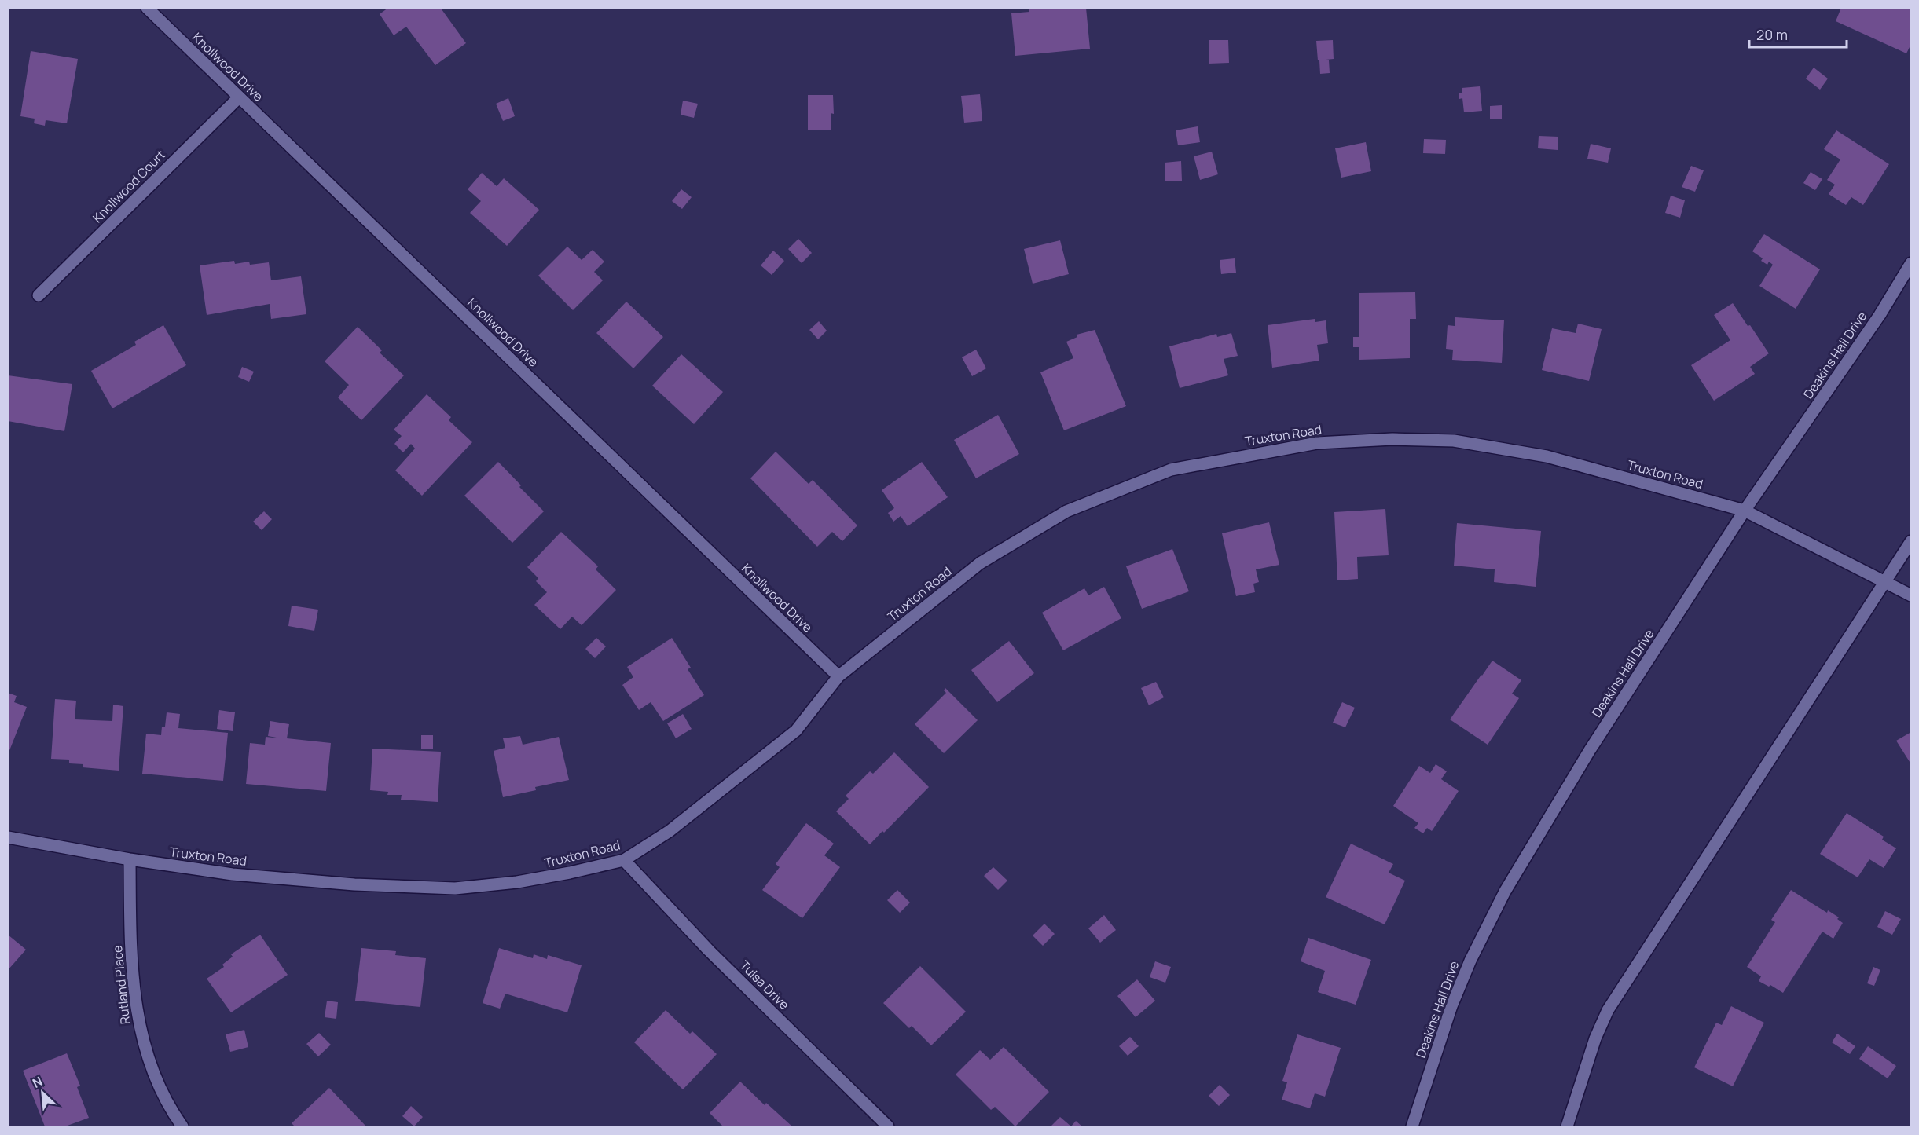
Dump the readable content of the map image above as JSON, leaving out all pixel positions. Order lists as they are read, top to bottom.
{
  "streets": {
    "street": [
      "Knollwood Drive",
      "Knollwood Court",
      "Deakins Hall Drive",
      "Truxton Road",
      "Rutland Place",
      "Tulsa Drive"
    ]
  },
  "crossings": [
    ["Knollwood Drive", "Knollwood Court"],
    ["Knollwood Drive", "Truxton Road"],
    ["Deakins Hall Drive", "Truxton Road"],
    ["Truxton Road", "Rutland Place"],
    ["Truxton Road", "Tulsa Drive"]
  ],
  "scale_bar": "20 m",
  "north": "top left"
}
